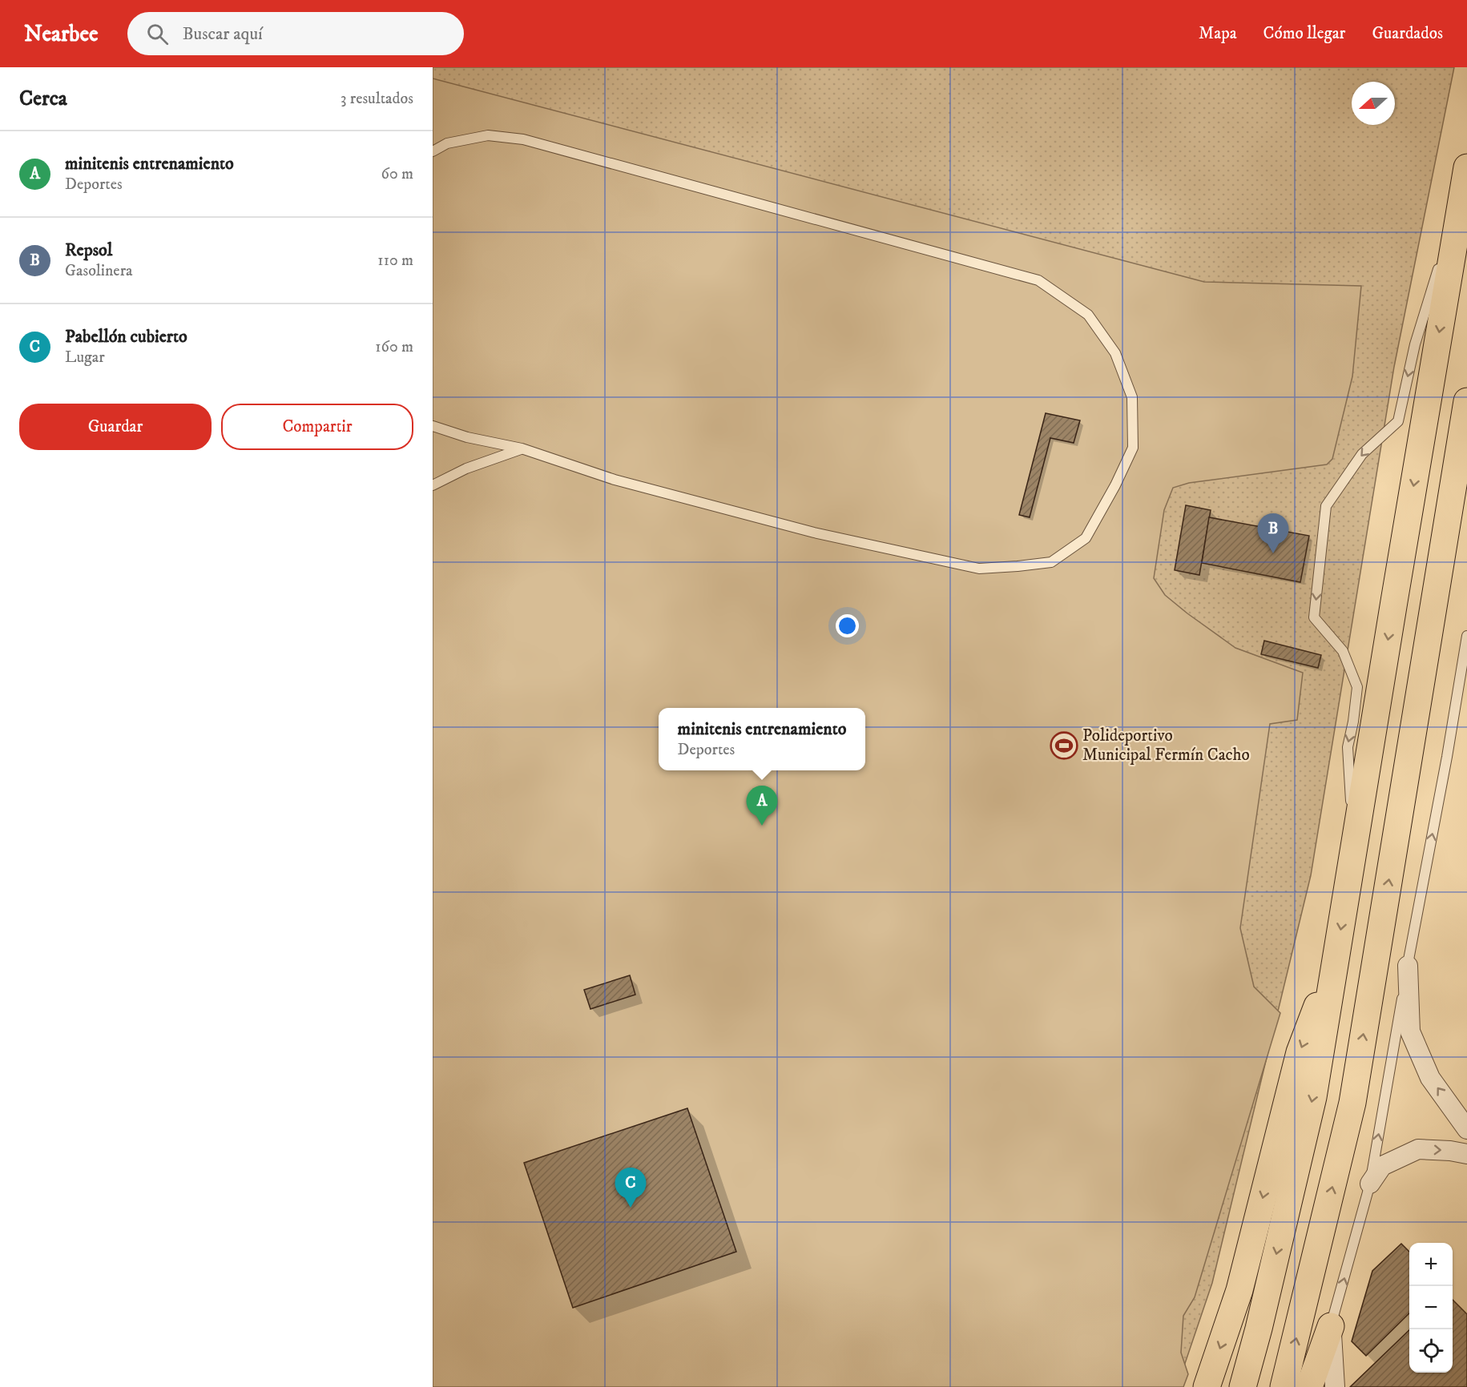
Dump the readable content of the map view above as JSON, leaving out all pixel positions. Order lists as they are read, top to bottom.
{
  "places": {
    "sports": ["Polideportivo Municipal Fermín Cacho"]
  },
  "north": "left",
  "page": {
    "header": "Nearbee",
    "search": "Buscar aquí",
    "nav": ["Mapa", "Cómo llegar", "Guardados"],
    "heading": ["Cerca", "3 resultados"],
    "list": [
      {
        "mark": "A",
        "name": "minitenis entrenamiento",
        "note": "Deportes",
        "value": "60 m"
      },
      {
        "mark": "B",
        "name": "Repsol",
        "note": "Gasolinera",
        "value": "110 m"
      },
      {
        "mark": "C",
        "name": "Pabellón cubierto",
        "note": "Lugar",
        "value": "160 m"
      }
    ],
    "buttons": ["Guardar", "Compartir"],
    "pins": ["B", "A", "C"],
    "popup": ["minitenis entrenamiento", "Deportes"],
    "map_buttons": ["+", "−"]
  }
}
